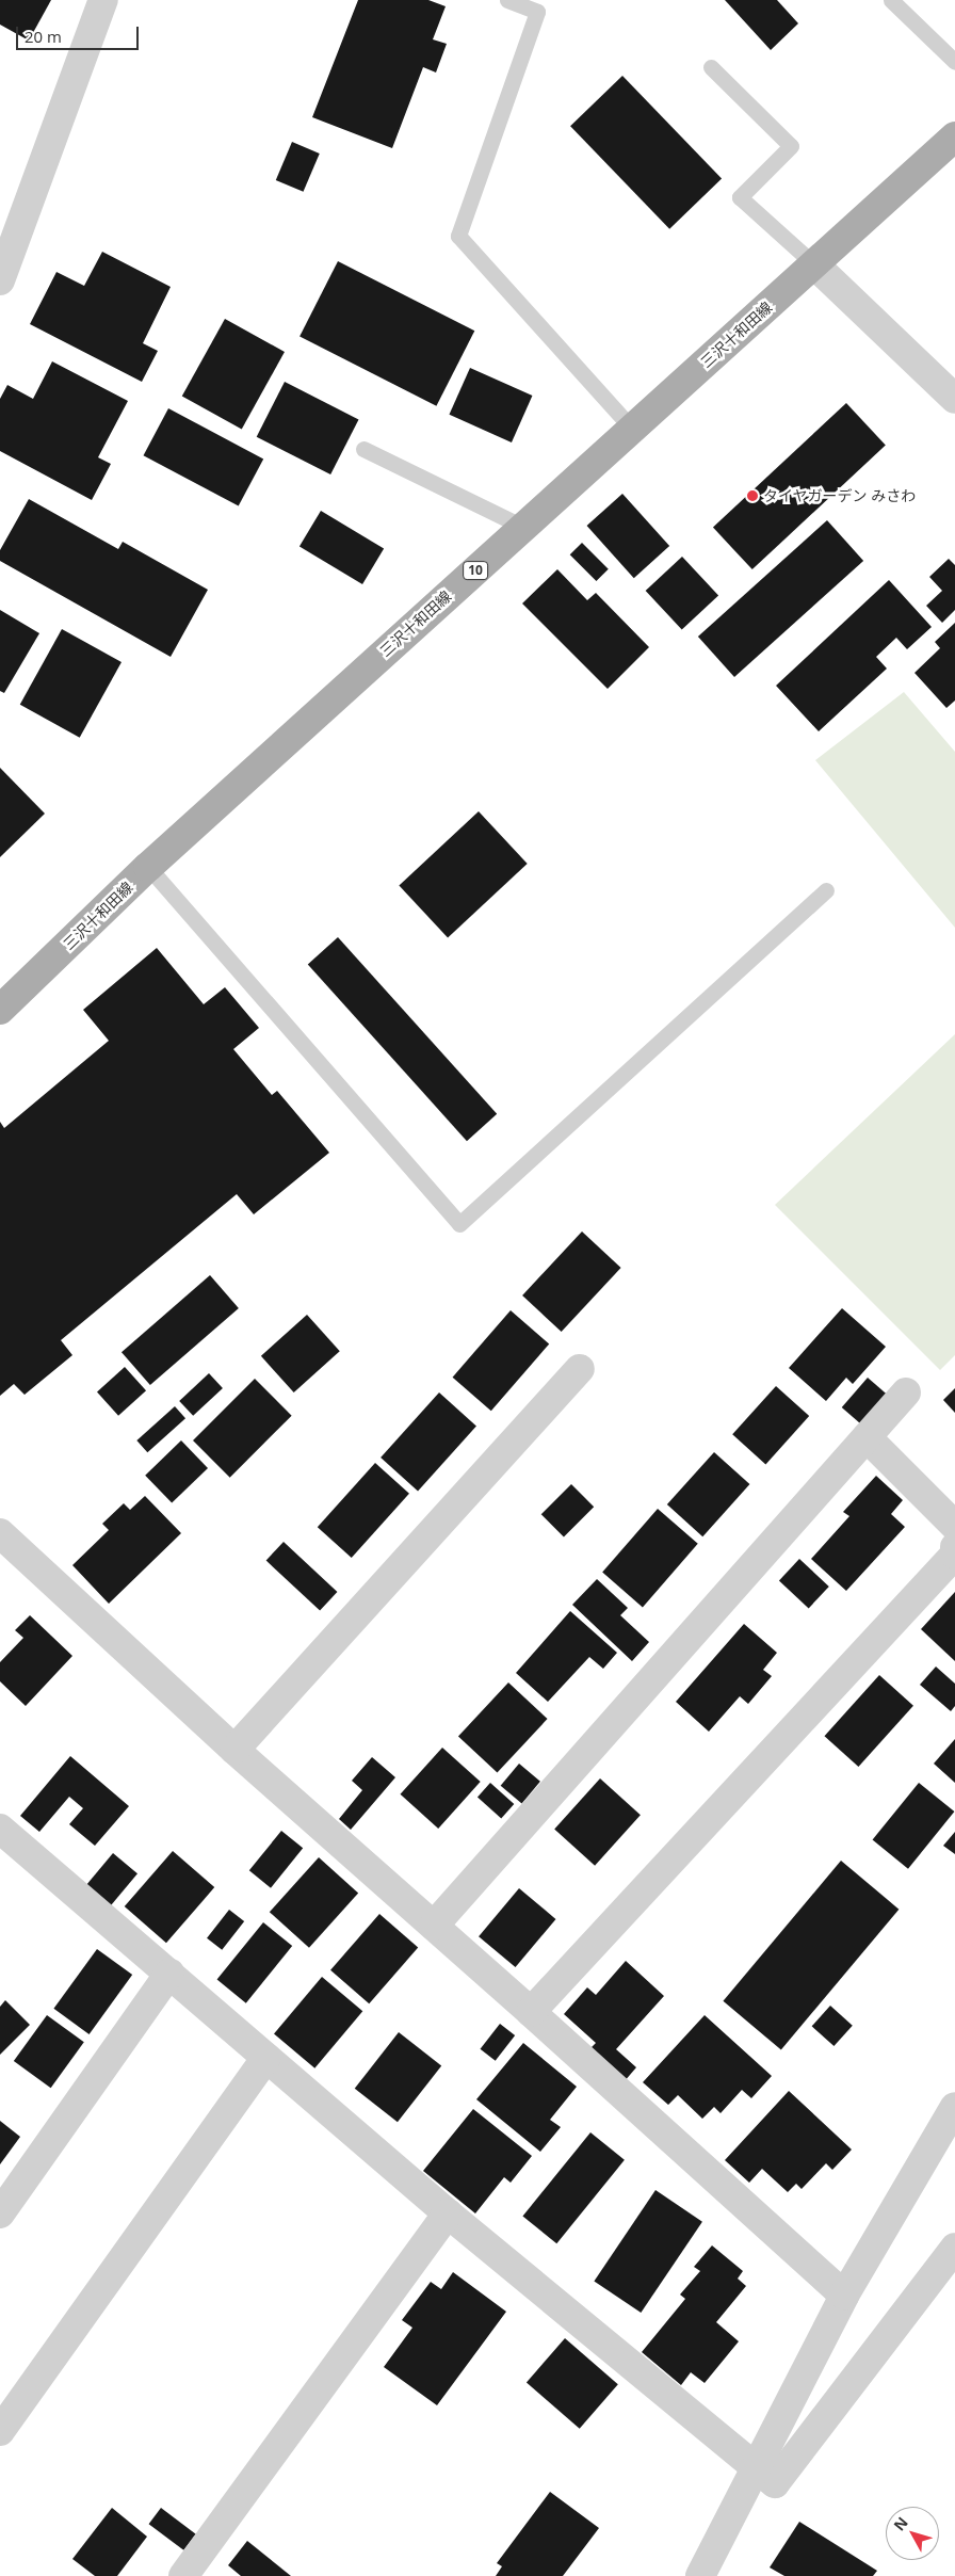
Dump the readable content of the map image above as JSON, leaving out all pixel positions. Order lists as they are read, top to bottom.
{
  "streets": {
    "main road": ["三沢十和田線", "10"]
  },
  "places": ["タイヤガーデン みさわ"],
  "scale_bar": "20 m",
  "north": "top left"
}
